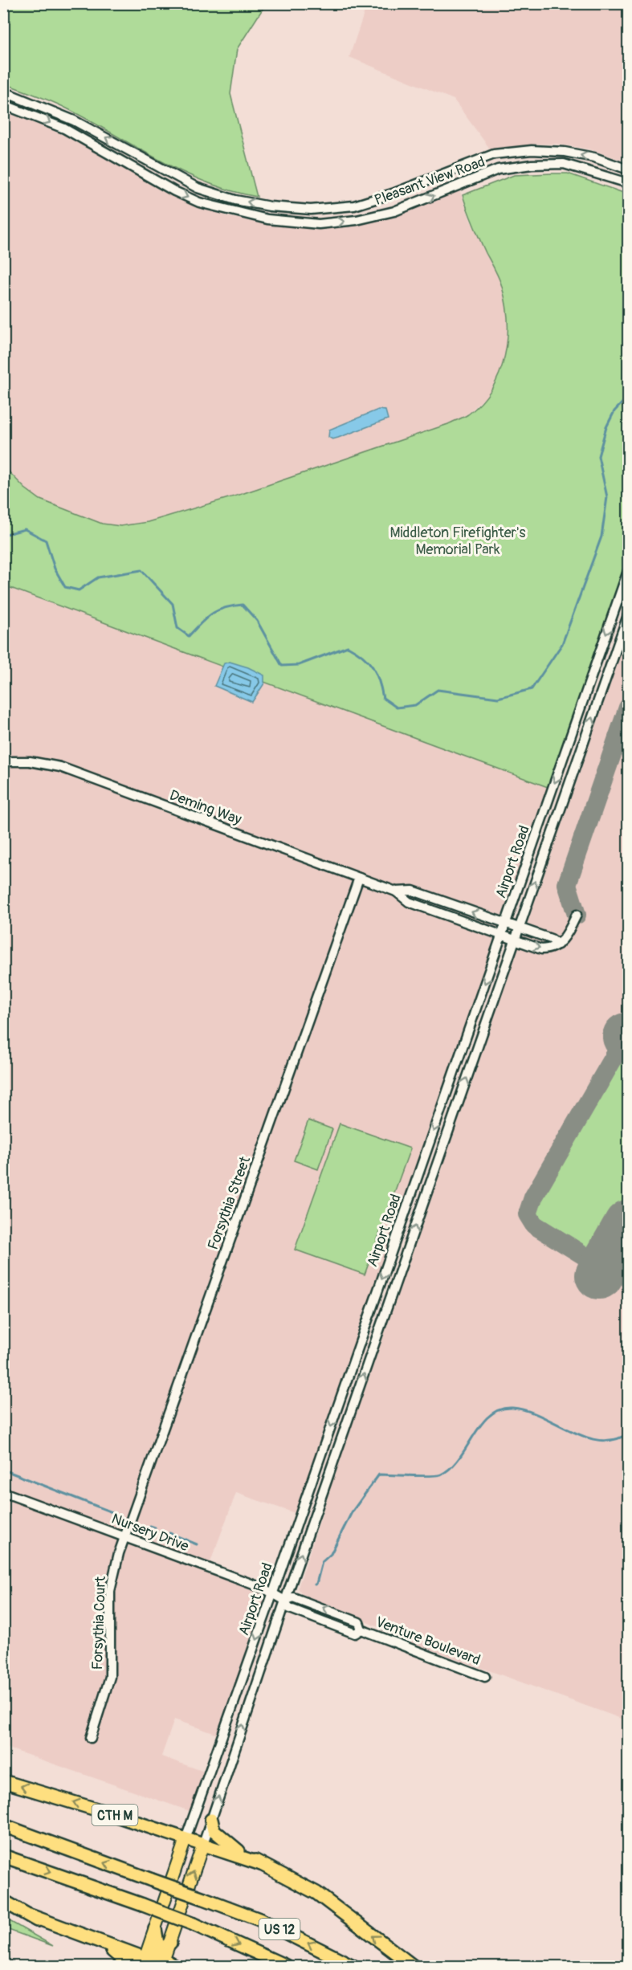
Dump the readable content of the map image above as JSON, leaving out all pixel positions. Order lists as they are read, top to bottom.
{
  "streets": {
    "highway": ["CTH M", "US 12"],
    "main road": ["Airport Road"],
    "street": [
      "Pleasant View Road",
      "Deming Way",
      "Forsythia Street",
      "Nursery Drive",
      "Forsythia Court",
      "Venture Boulevard"
    ]
  },
  "crossings": [
    ["Deming Way", "Airport Road"],
    ["Deming Way", "Forsythia Street"],
    ["Airport Road", "Nursery Drive"],
    ["Airport Road", "Venture Boulevard"],
    ["Airport Road", "CTH M"],
    ["Forsythia Street", "Nursery Drive"],
    ["Forsythia Street", "Forsythia Court"],
    ["Nursery Drive", "Forsythia Court"],
    ["Nursery Drive", "Venture Boulevard"]
  ],
  "parks": ["Middleton Firefighter's Memorial Park"]
}
